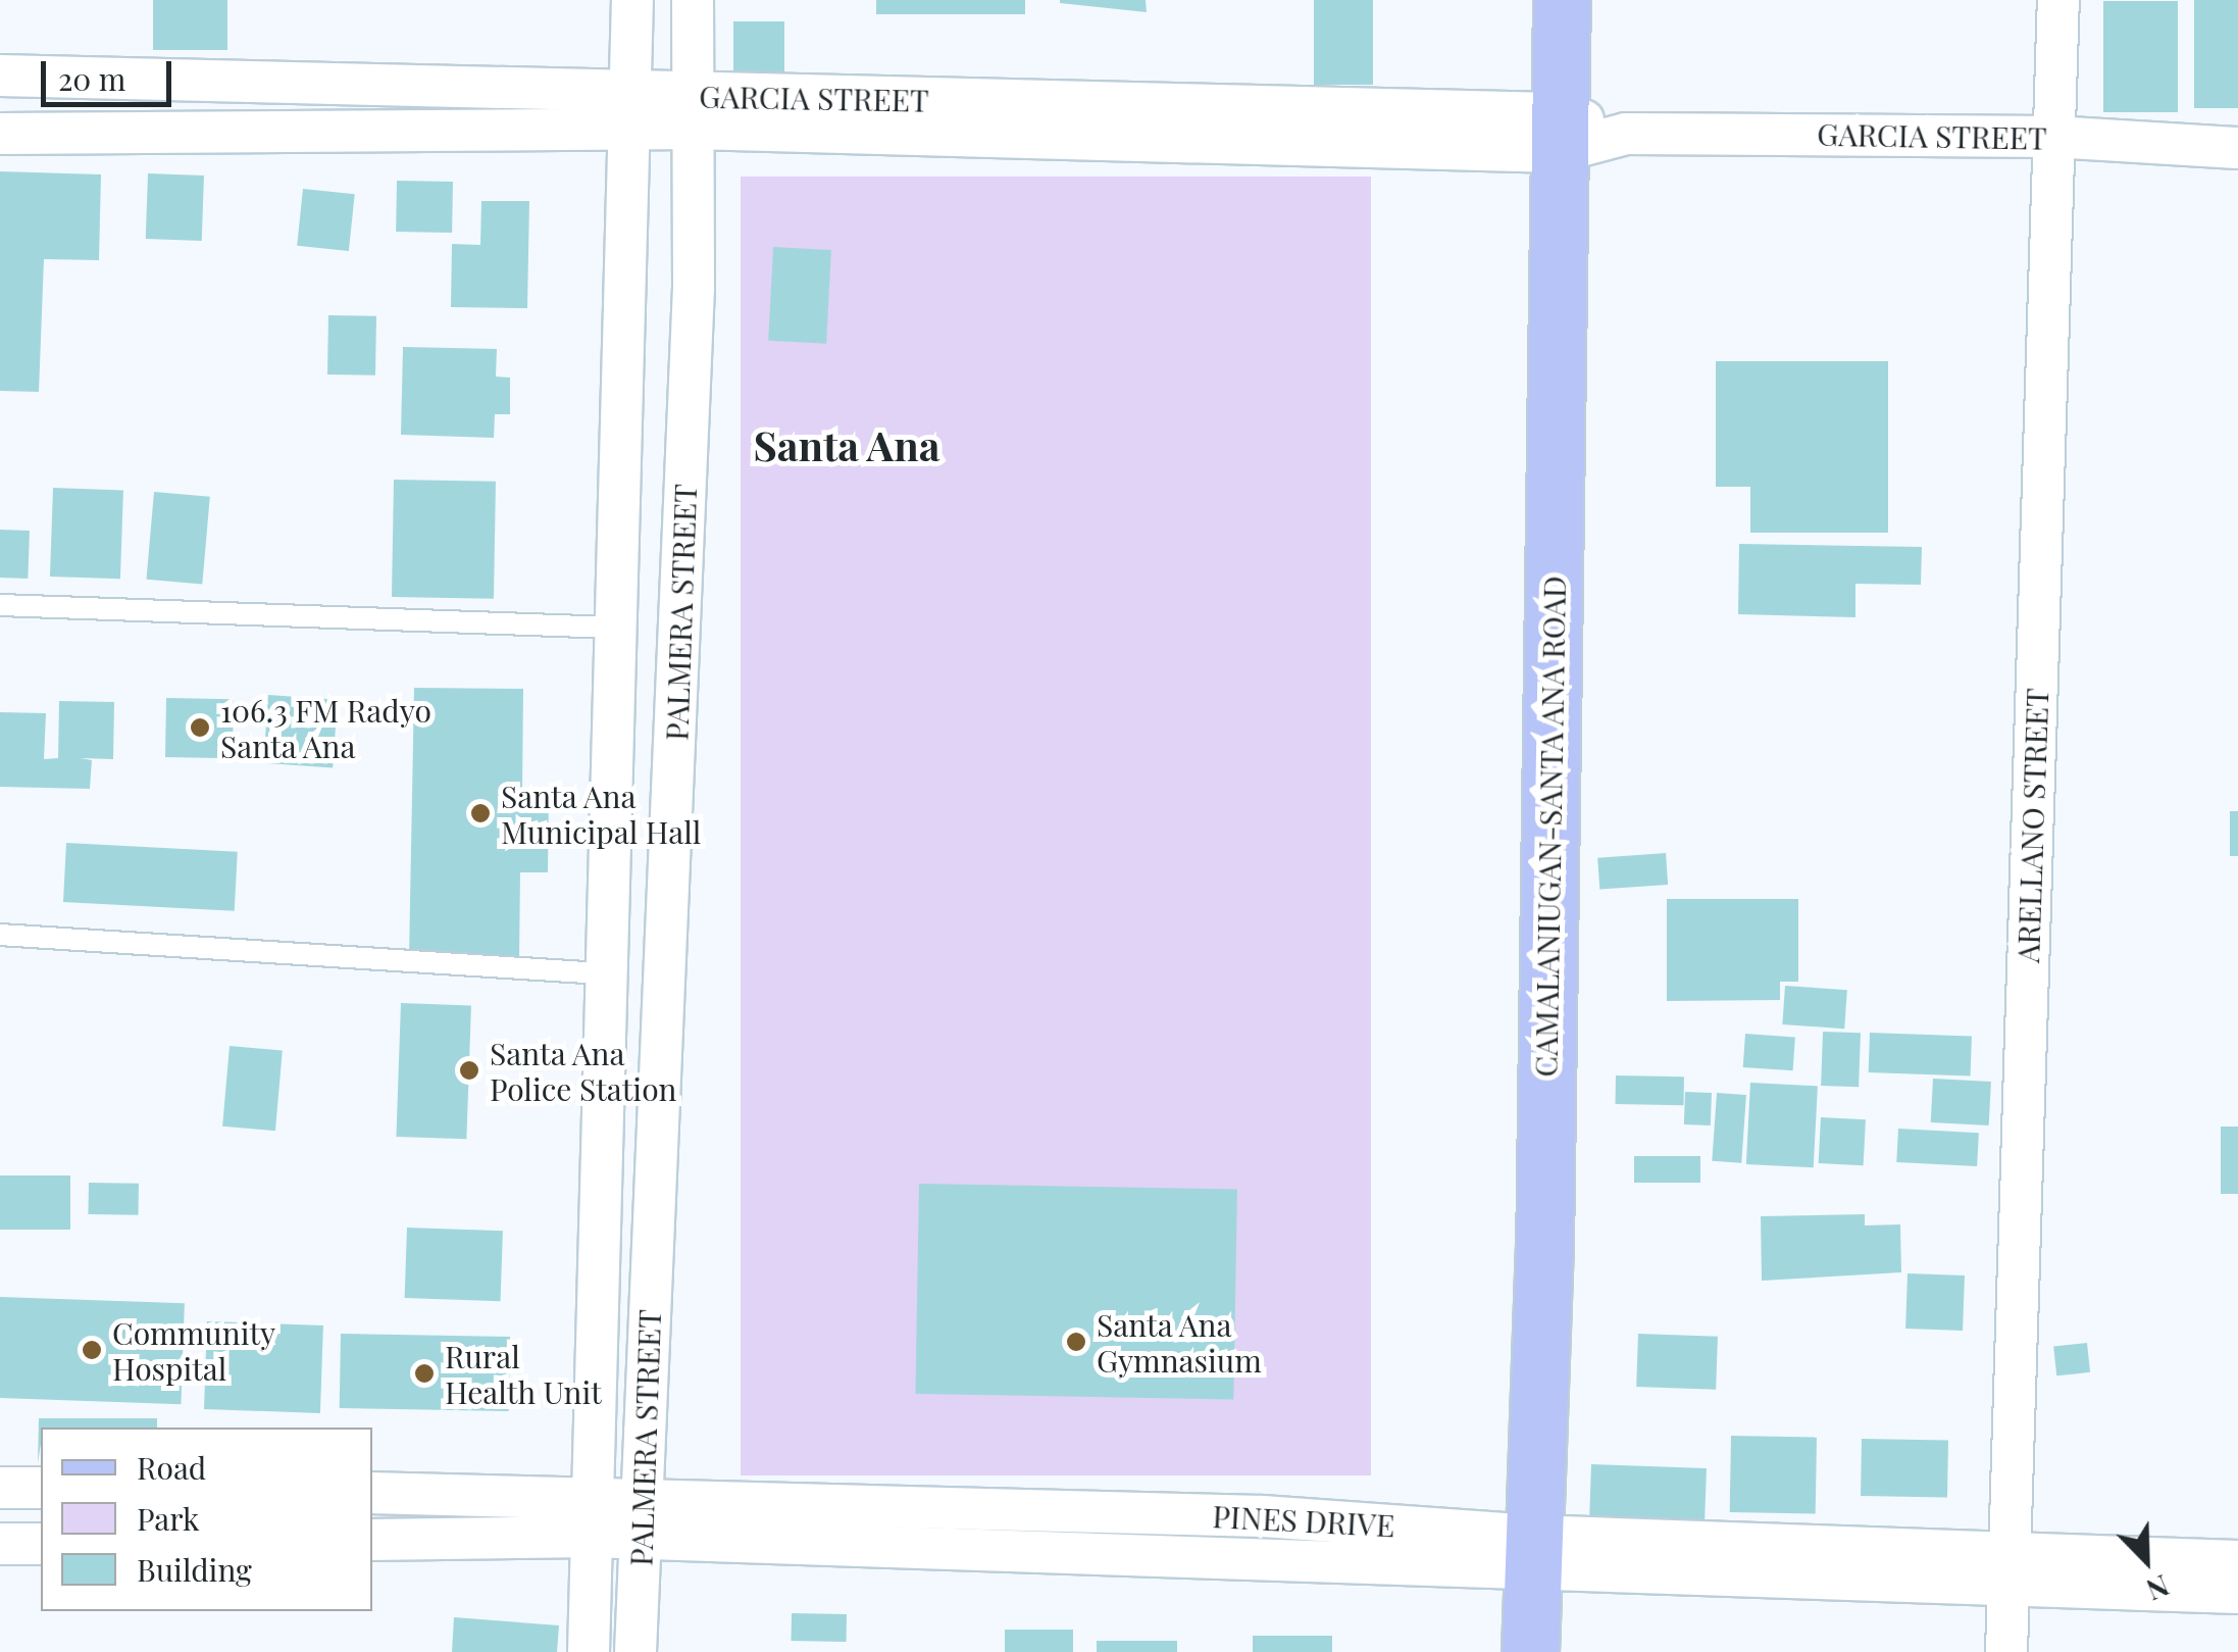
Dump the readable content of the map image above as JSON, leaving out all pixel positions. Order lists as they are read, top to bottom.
{
  "streets": {
    "main road": ["CAMALANIUGAN-SANTA ANA ROAD"],
    "street": [
      "GARCIA STREET",
      "PALMERA STREET",
      "ARELLANO STREET",
      "PINES DRIVE"
    ]
  },
  "crossings": [
    ["GARCIA STREET", "PALMERA STREET"],
    ["GARCIA STREET", "ARELLANO STREET"],
    ["GARCIA STREET", "CAMALANIUGAN-SANTA ANA ROAD"],
    ["PALMERA STREET", "PINES DRIVE"],
    ["ARELLANO STREET", "PINES DRIVE"],
    ["CAMALANIUGAN-SANTA ANA ROAD", "PINES DRIVE"]
  ],
  "districts": ["Santa Ana"],
  "places": [
    "106.3 FM Radyo Santa Ana",
    "Santa Ana Municipal Hall",
    "Santa Ana Police Station",
    "Santa Ana Gymnasium",
    "Community Hospital",
    "Rural Health Unit"
  ],
  "legend": ["Road", "Park", "Building"],
  "scale_bar": "20 m",
  "north": "bottom right"
}
